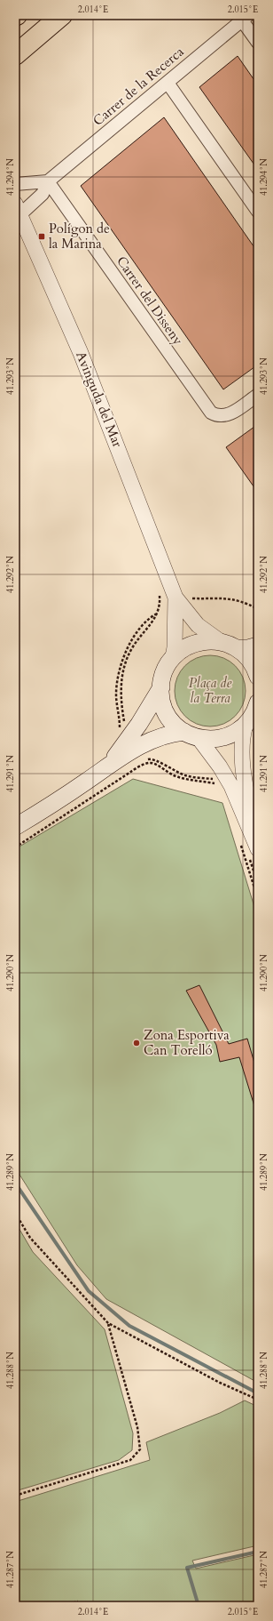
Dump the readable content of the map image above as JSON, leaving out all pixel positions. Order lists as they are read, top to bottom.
{
  "streets": {
    "street": ["Carrer de la Recerca", "Carrer del Disseny", "Avinguda del Mar"]
  },
  "crossings": [
    ["Carrer de la Recerca", "Carrer del Disseny"],
    ["Carrer de la Recerca", "Avinguda del Mar"]
  ],
  "parks": ["Plaça de la Terra"],
  "places": {
    "transit": ["Polígon de la Marina"],
    "other": ["Zona Esportiva Can Torelló"]
  },
  "coordinates": [
    "2.014°E",
    "2.015°E",
    "41.294°N",
    "41.293°N",
    "41.292°N",
    "41.291°N",
    "41.290°N",
    "41.289°N",
    "41.288°N",
    "41.287°N"
  ]
}
